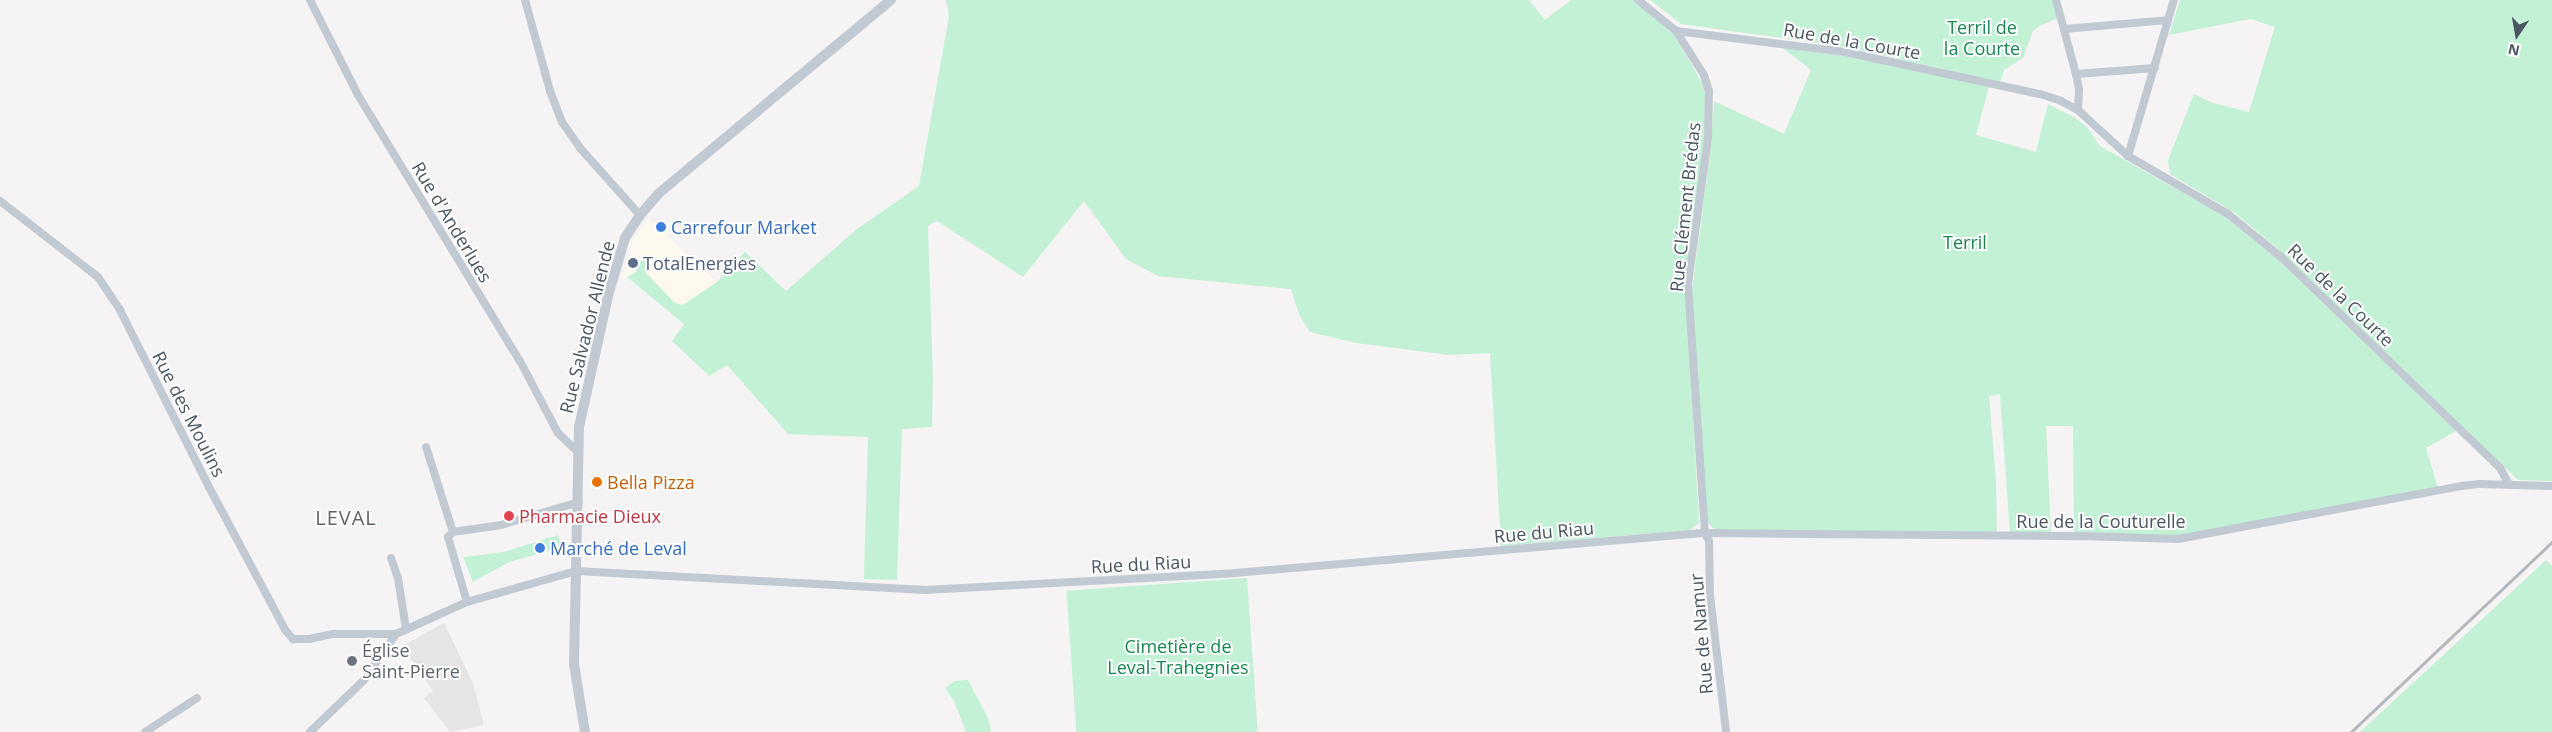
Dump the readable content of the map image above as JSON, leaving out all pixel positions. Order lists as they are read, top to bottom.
{
  "streets": {
    "street": [
      "Rue de la Courte",
      "Rue Clément Brédas",
      "Rue d'Anderlues",
      "Rue Salvador Allende",
      "Rue des Moulins",
      "Rue de la Couturelle",
      "Rue du Riau",
      "Rue de Namur"
    ]
  },
  "crossings": [
    ["Rue de la Courte", "Rue Clément Brédas"],
    ["Rue de la Courte", "Rue de la Couturelle"],
    ["Rue Clément Brédas", "Rue de la Couturelle"],
    ["Rue Clément Brédas", "Rue du Riau"],
    ["Rue Clément Brédas", "Rue de Namur"],
    ["Rue d'Anderlues", "Rue Salvador Allende"],
    ["Rue Salvador Allende", "Rue du Riau"],
    ["Rue des Moulins", "Rue du Riau"],
    ["Rue de la Couturelle", "Rue du Riau"],
    ["Rue de la Couturelle", "Rue de Namur"],
    ["Rue du Riau", "Rue de Namur"]
  ],
  "districts": ["LEVAL"],
  "parks": ["Terril de la Courte", "Terril", "Cimetière de Leval-Trahegnies"],
  "places": [
    "Carrefour Market",
    "TotalEnergies",
    "Bella Pizza",
    "Pharmacie Dieux",
    "Marché de Leval",
    "Église Saint-Pierre"
  ],
  "north": "bottom"
}
